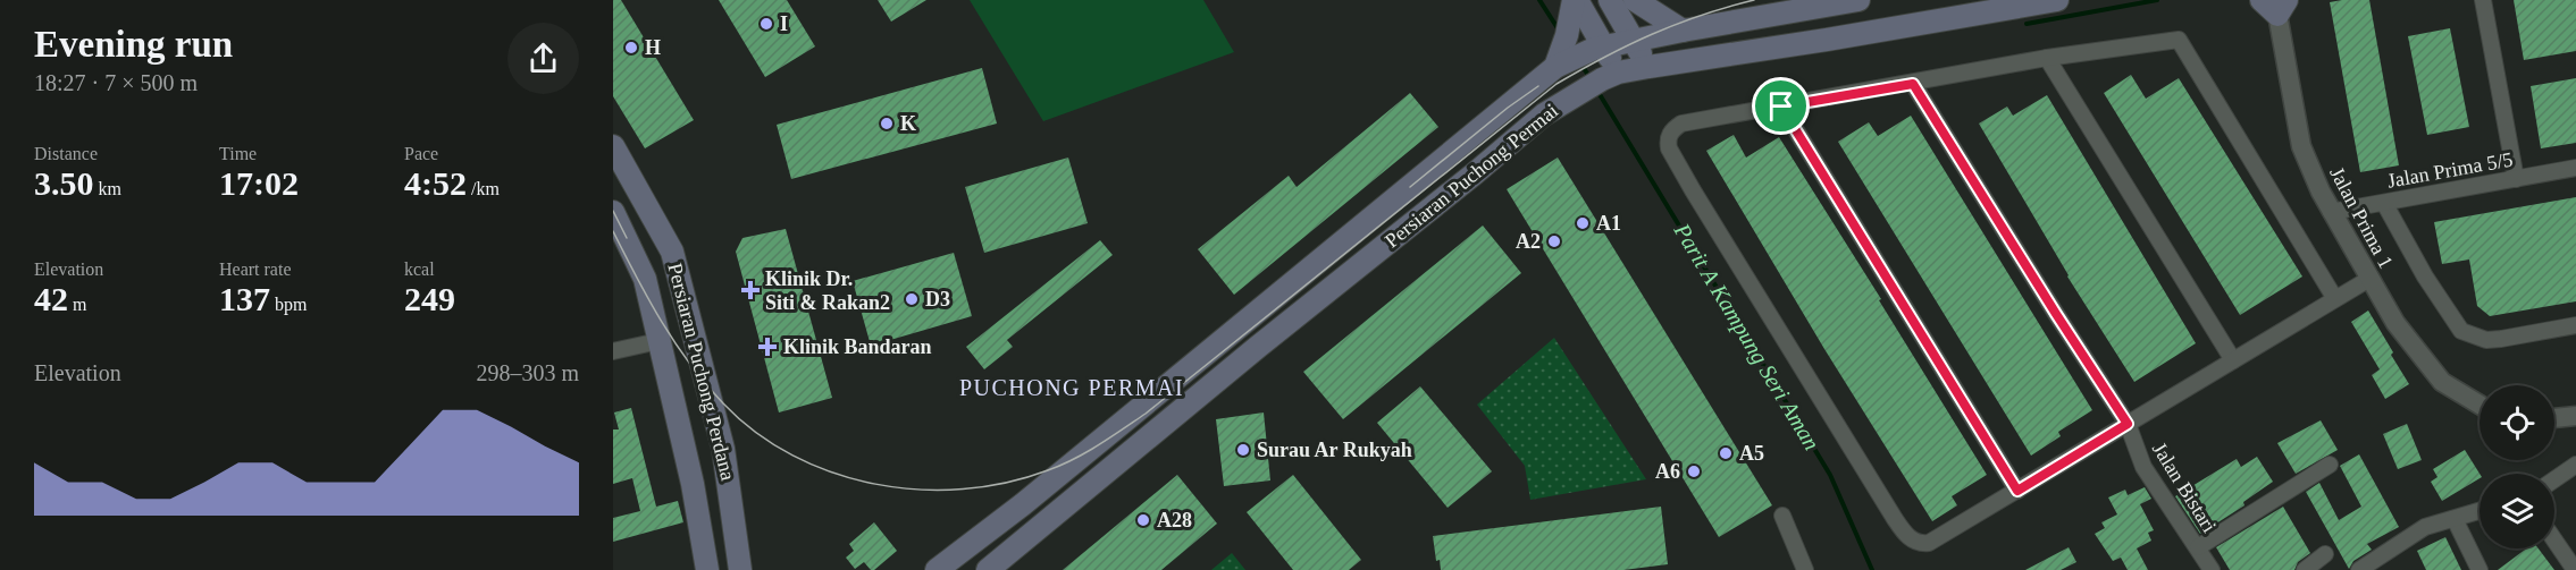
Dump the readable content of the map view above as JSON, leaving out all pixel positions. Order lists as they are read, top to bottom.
{
  "streets": {
    "main road": ["Persiaran Puchong Permai", "Persiaran Puchong Perdana"],
    "street": ["Jalan Prima 5/5", "Jalan Prima 1", "Jalan Bistari"]
  },
  "crossings": [
    ["Jalan Prima 5/5", "Jalan Prima 1"]
  ],
  "districts": ["PUCHONG PERMAI"],
  "water": ["Parit A Kampung Seri Aman"],
  "places": {
    "other": [
      "I",
      "H",
      "K",
      "A1",
      "A2",
      "D3",
      "Surau Ar Rukyah",
      "A5",
      "A6",
      "A28"
    ],
    "health": ["Klinik Dr. Siti & Rakan2", "Klinik Bandaran"]
  },
  "page": {
    "heading": ["Evening run", "18:27 · 7 × 500 m"],
    "stats": [
      ["Distance", "3.50 km"],
      ["Time", "17:02"],
      ["Pace", "4:52 /km"],
      ["Elevation", "42 m"],
      ["Heart rate", "137 bpm"],
      ["kcal", "249"]
    ],
    "chart": ["Elevation", "298–303 m"]
  }
}
